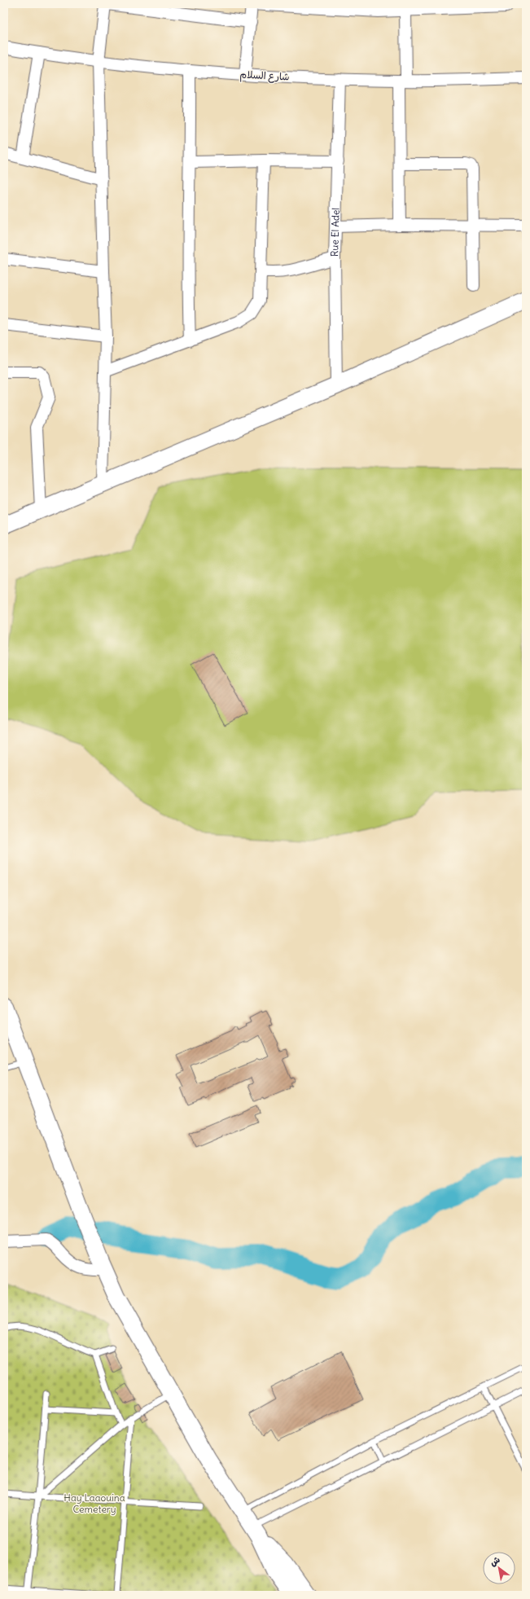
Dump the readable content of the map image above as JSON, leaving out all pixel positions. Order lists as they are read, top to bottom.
{
  "streets": {
    "street": ["شارع السلام", "Rue El Adel"]
  },
  "crossings": [
    ["شارع السلام", "Rue El Adel"]
  ],
  "parks": ["Hay Laaouina Cemetery"],
  "north": "top left"
}
